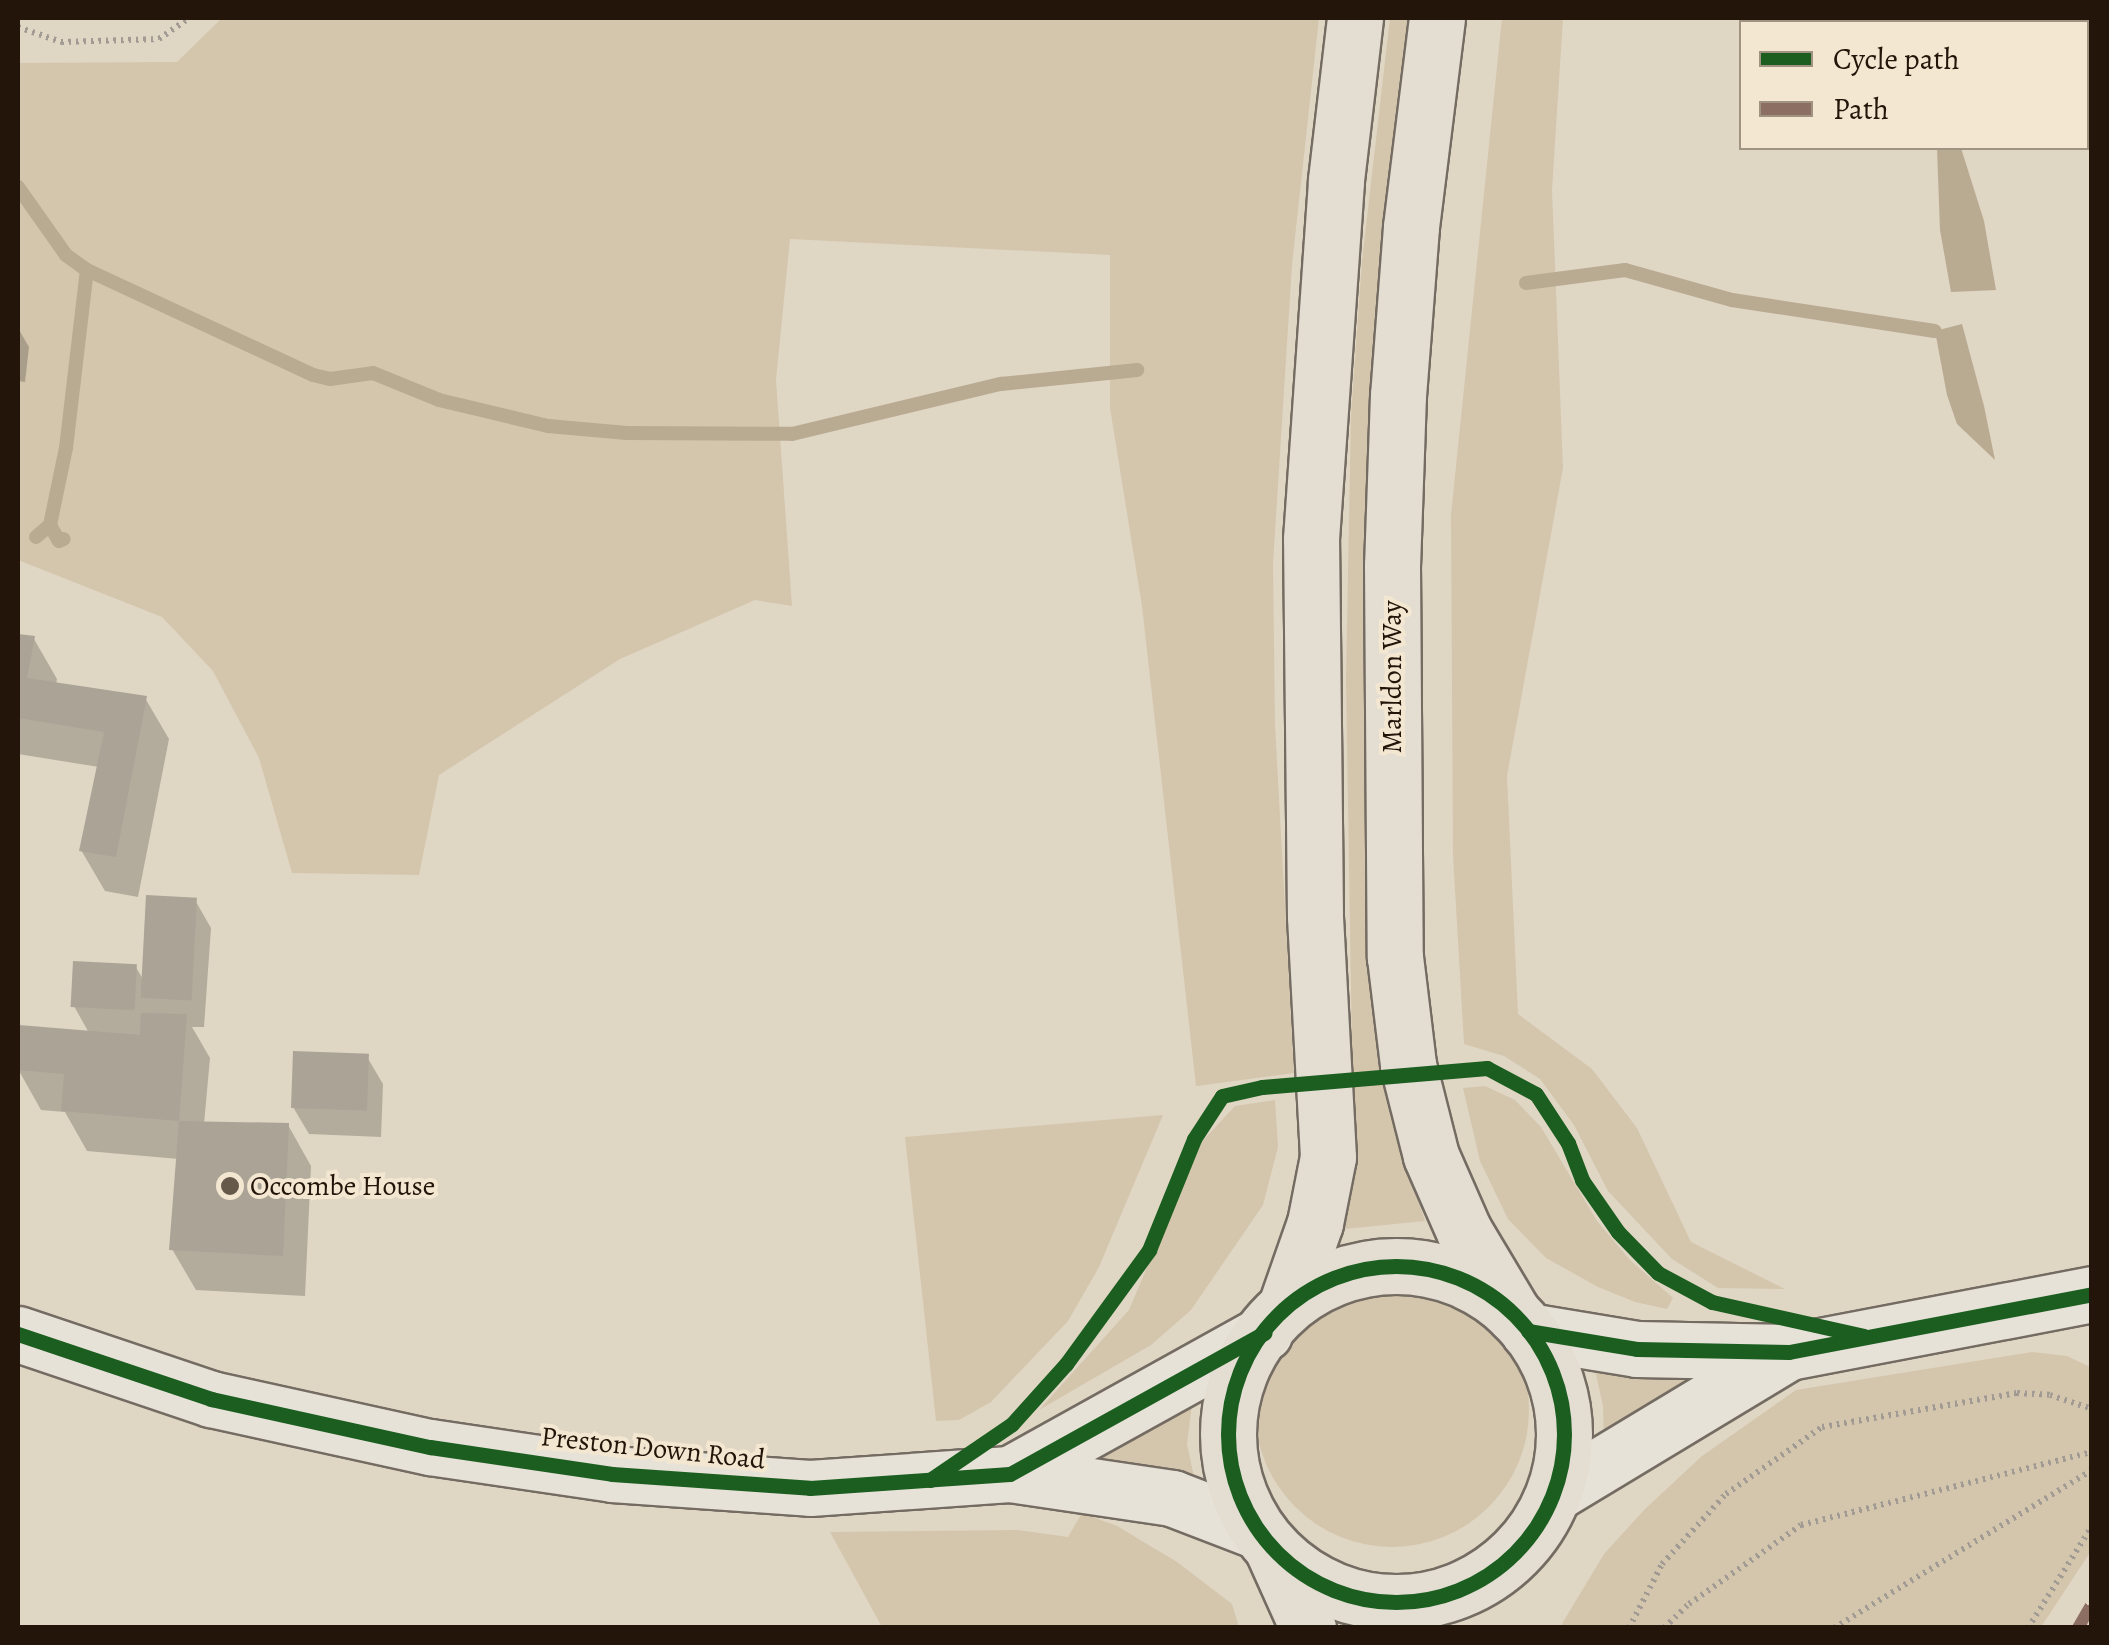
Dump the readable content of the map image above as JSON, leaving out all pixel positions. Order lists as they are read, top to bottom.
{
  "streets": {
    "highway": ["Marldon Way"],
    "street": ["Preston Down Road"]
  },
  "crossings": [
    ["Marldon Way", "Preston Down Road"]
  ],
  "places": ["Occombe House"],
  "legend": ["Cycle path", "Path"]
}
